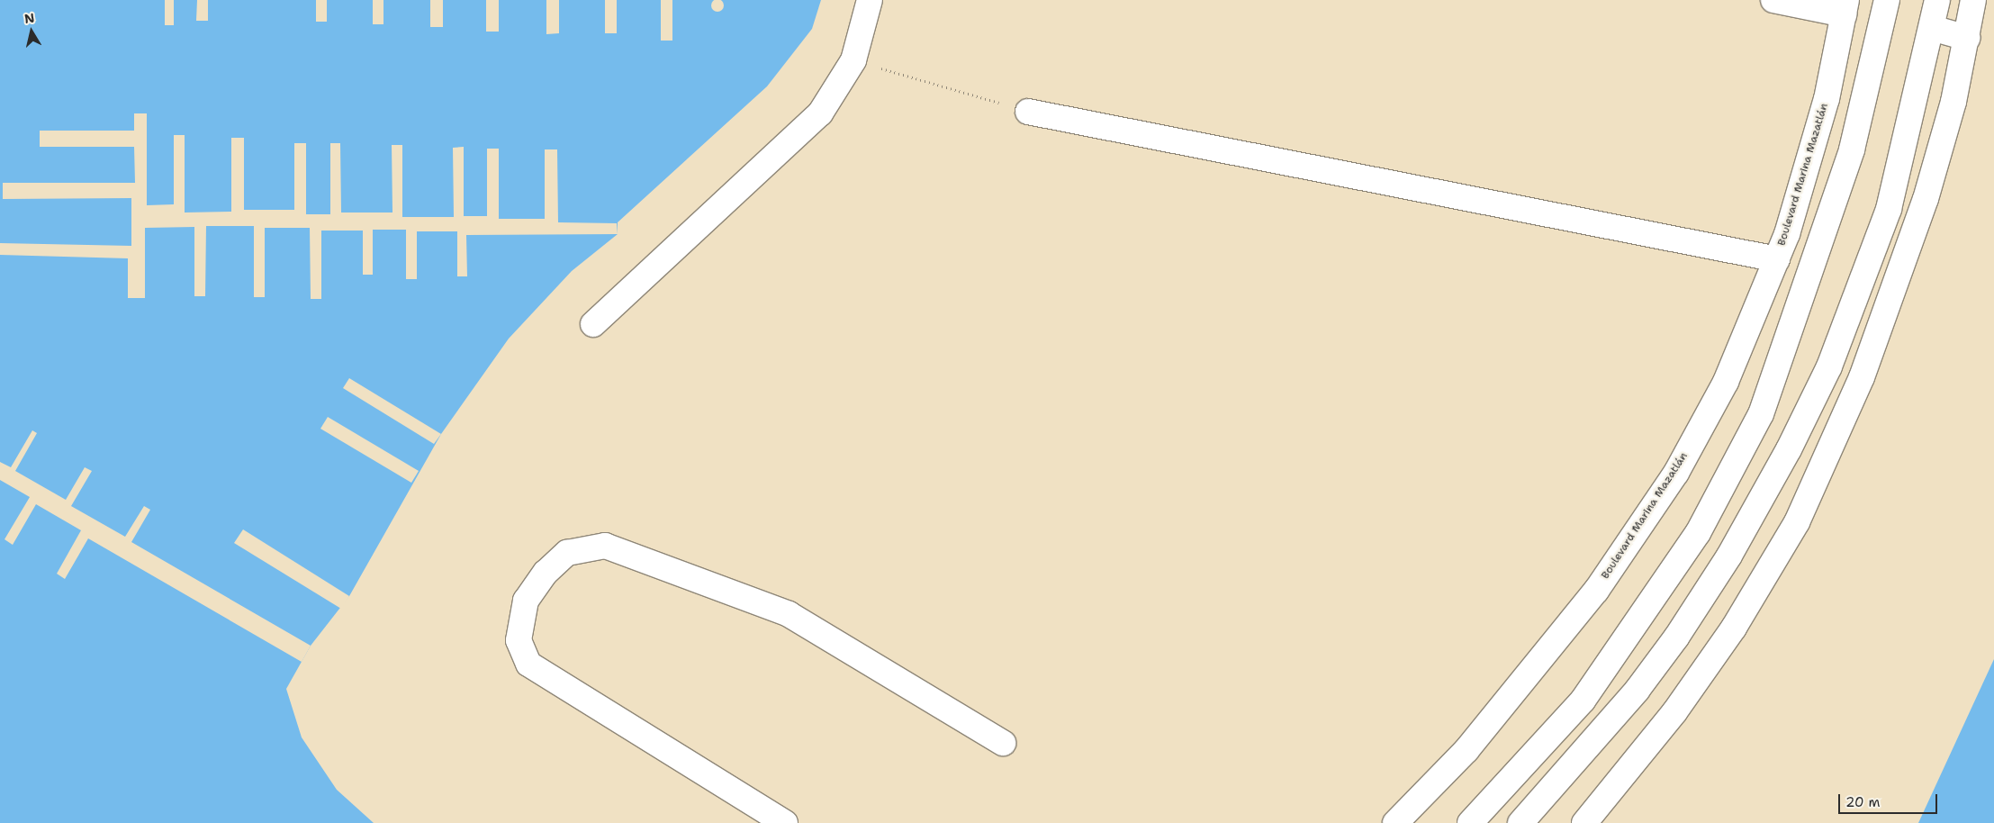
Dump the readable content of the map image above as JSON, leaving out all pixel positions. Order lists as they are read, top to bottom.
{
  "streets": {
    "street": ["Boulevard Marina Mazatlán"]
  },
  "scale_bar": "20 m",
  "north": "top"
}
